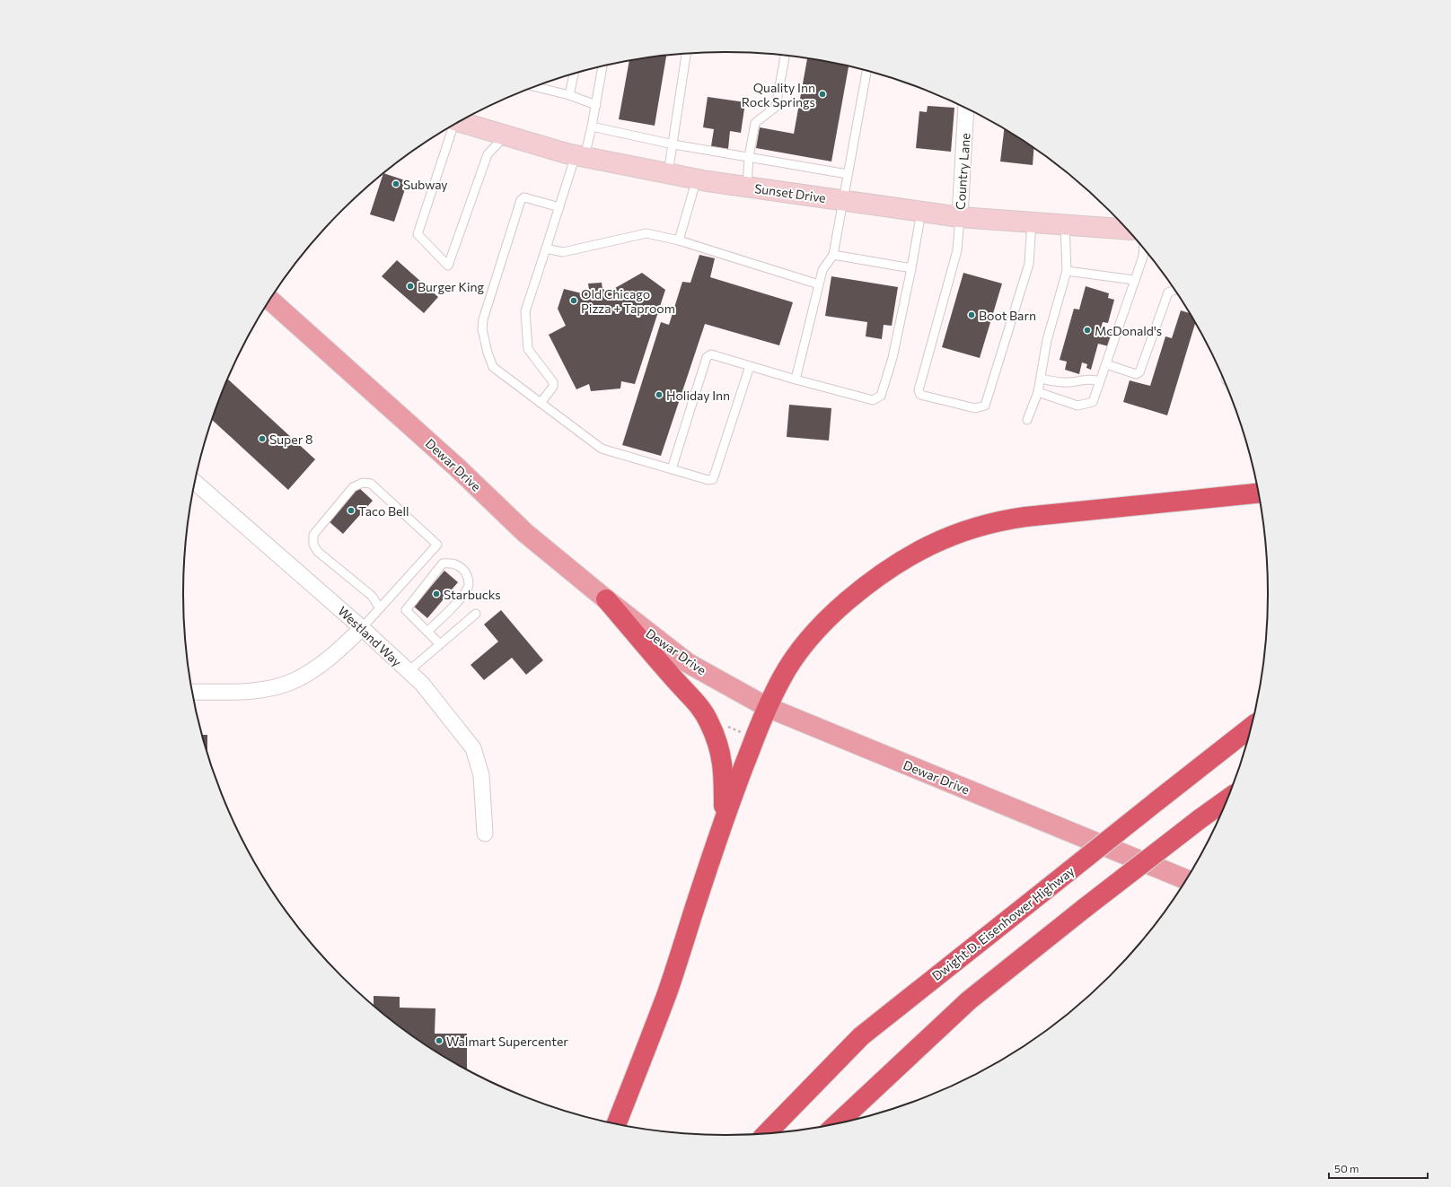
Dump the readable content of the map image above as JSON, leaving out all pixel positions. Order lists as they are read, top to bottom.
{
  "streets": {
    "highway": ["Dwight D. Eisenhower Highway"],
    "main road": ["Dewar Drive"],
    "street": ["Country Lane", "Sunset Drive", "Westland Way"]
  },
  "crossings": [
    ["Country Lane", "Sunset Drive"]
  ],
  "places": [
    "Quality Inn Rock Springs",
    "Subway",
    "Burger King",
    "Old Chicago Pizza + Taproom",
    "Boot Barn",
    "McDonald's",
    "Holiday Inn",
    "Super 8",
    "Taco Bell",
    "Starbucks",
    "Walmart Supercenter"
  ],
  "scale_bar": "50 m"
}
